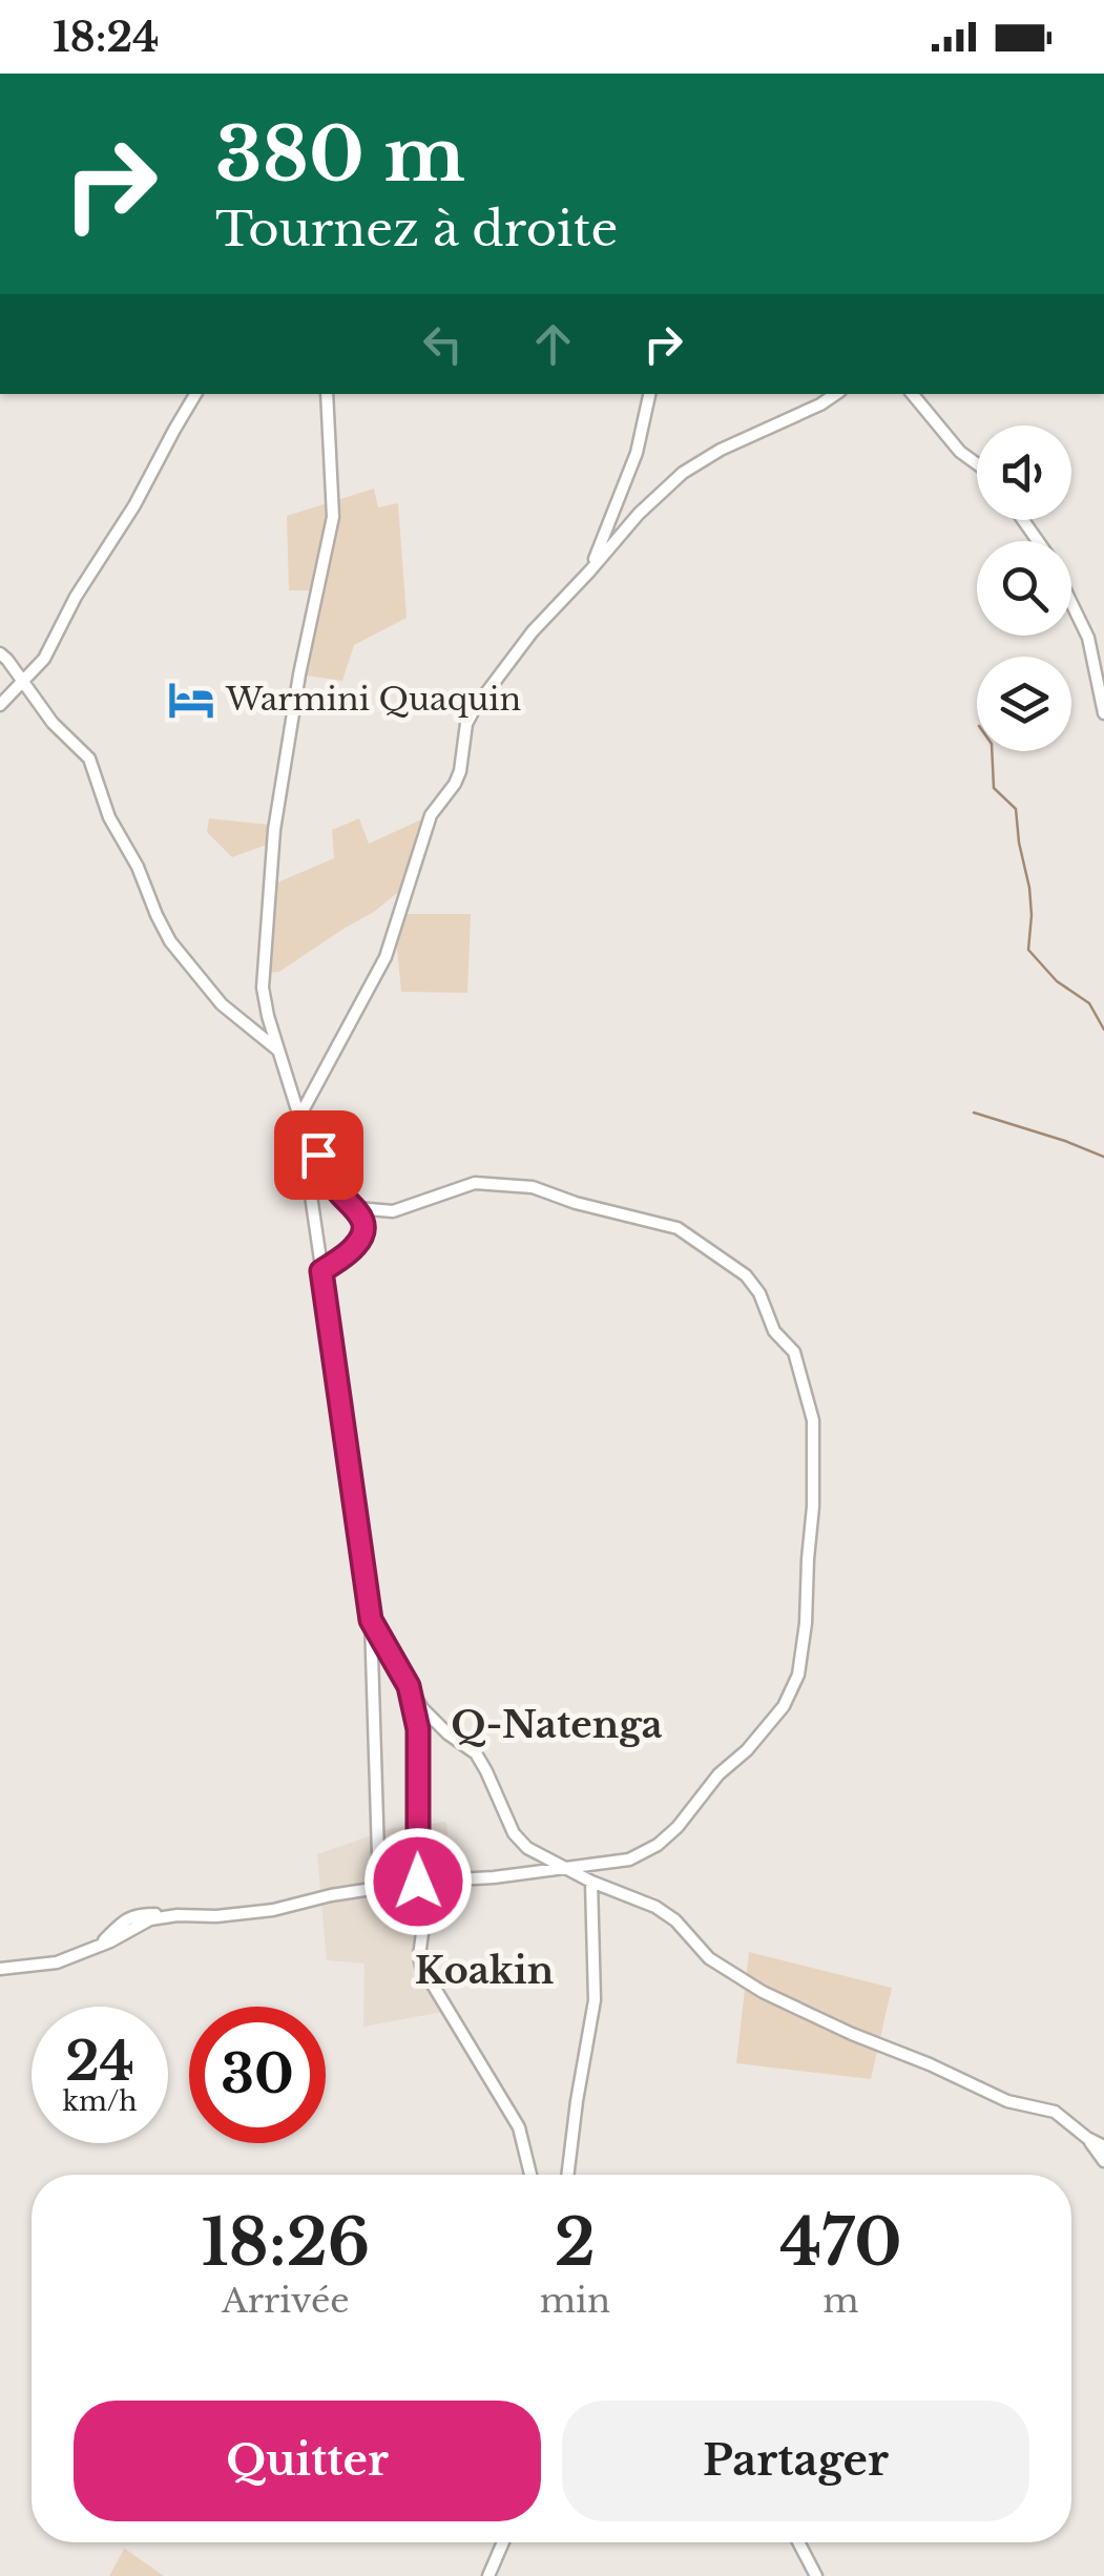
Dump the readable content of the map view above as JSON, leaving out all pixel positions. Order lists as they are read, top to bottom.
{
  "districts": ["Q-Natenga", "Koakin"],
  "places": {
    "hotel": ["Warmini Quaquin"]
  },
  "page": {
    "status": "18:24",
    "turn": ["380 m", "Tournez à droite"],
    "speed": "24 km/h",
    "limit": "30",
    "eta": [
      "18:26",
      "Arrivée",
      "2",
      "min",
      "470",
      "m"
    ],
    "buttons": ["Quitter", "Partager"]
  }
}
